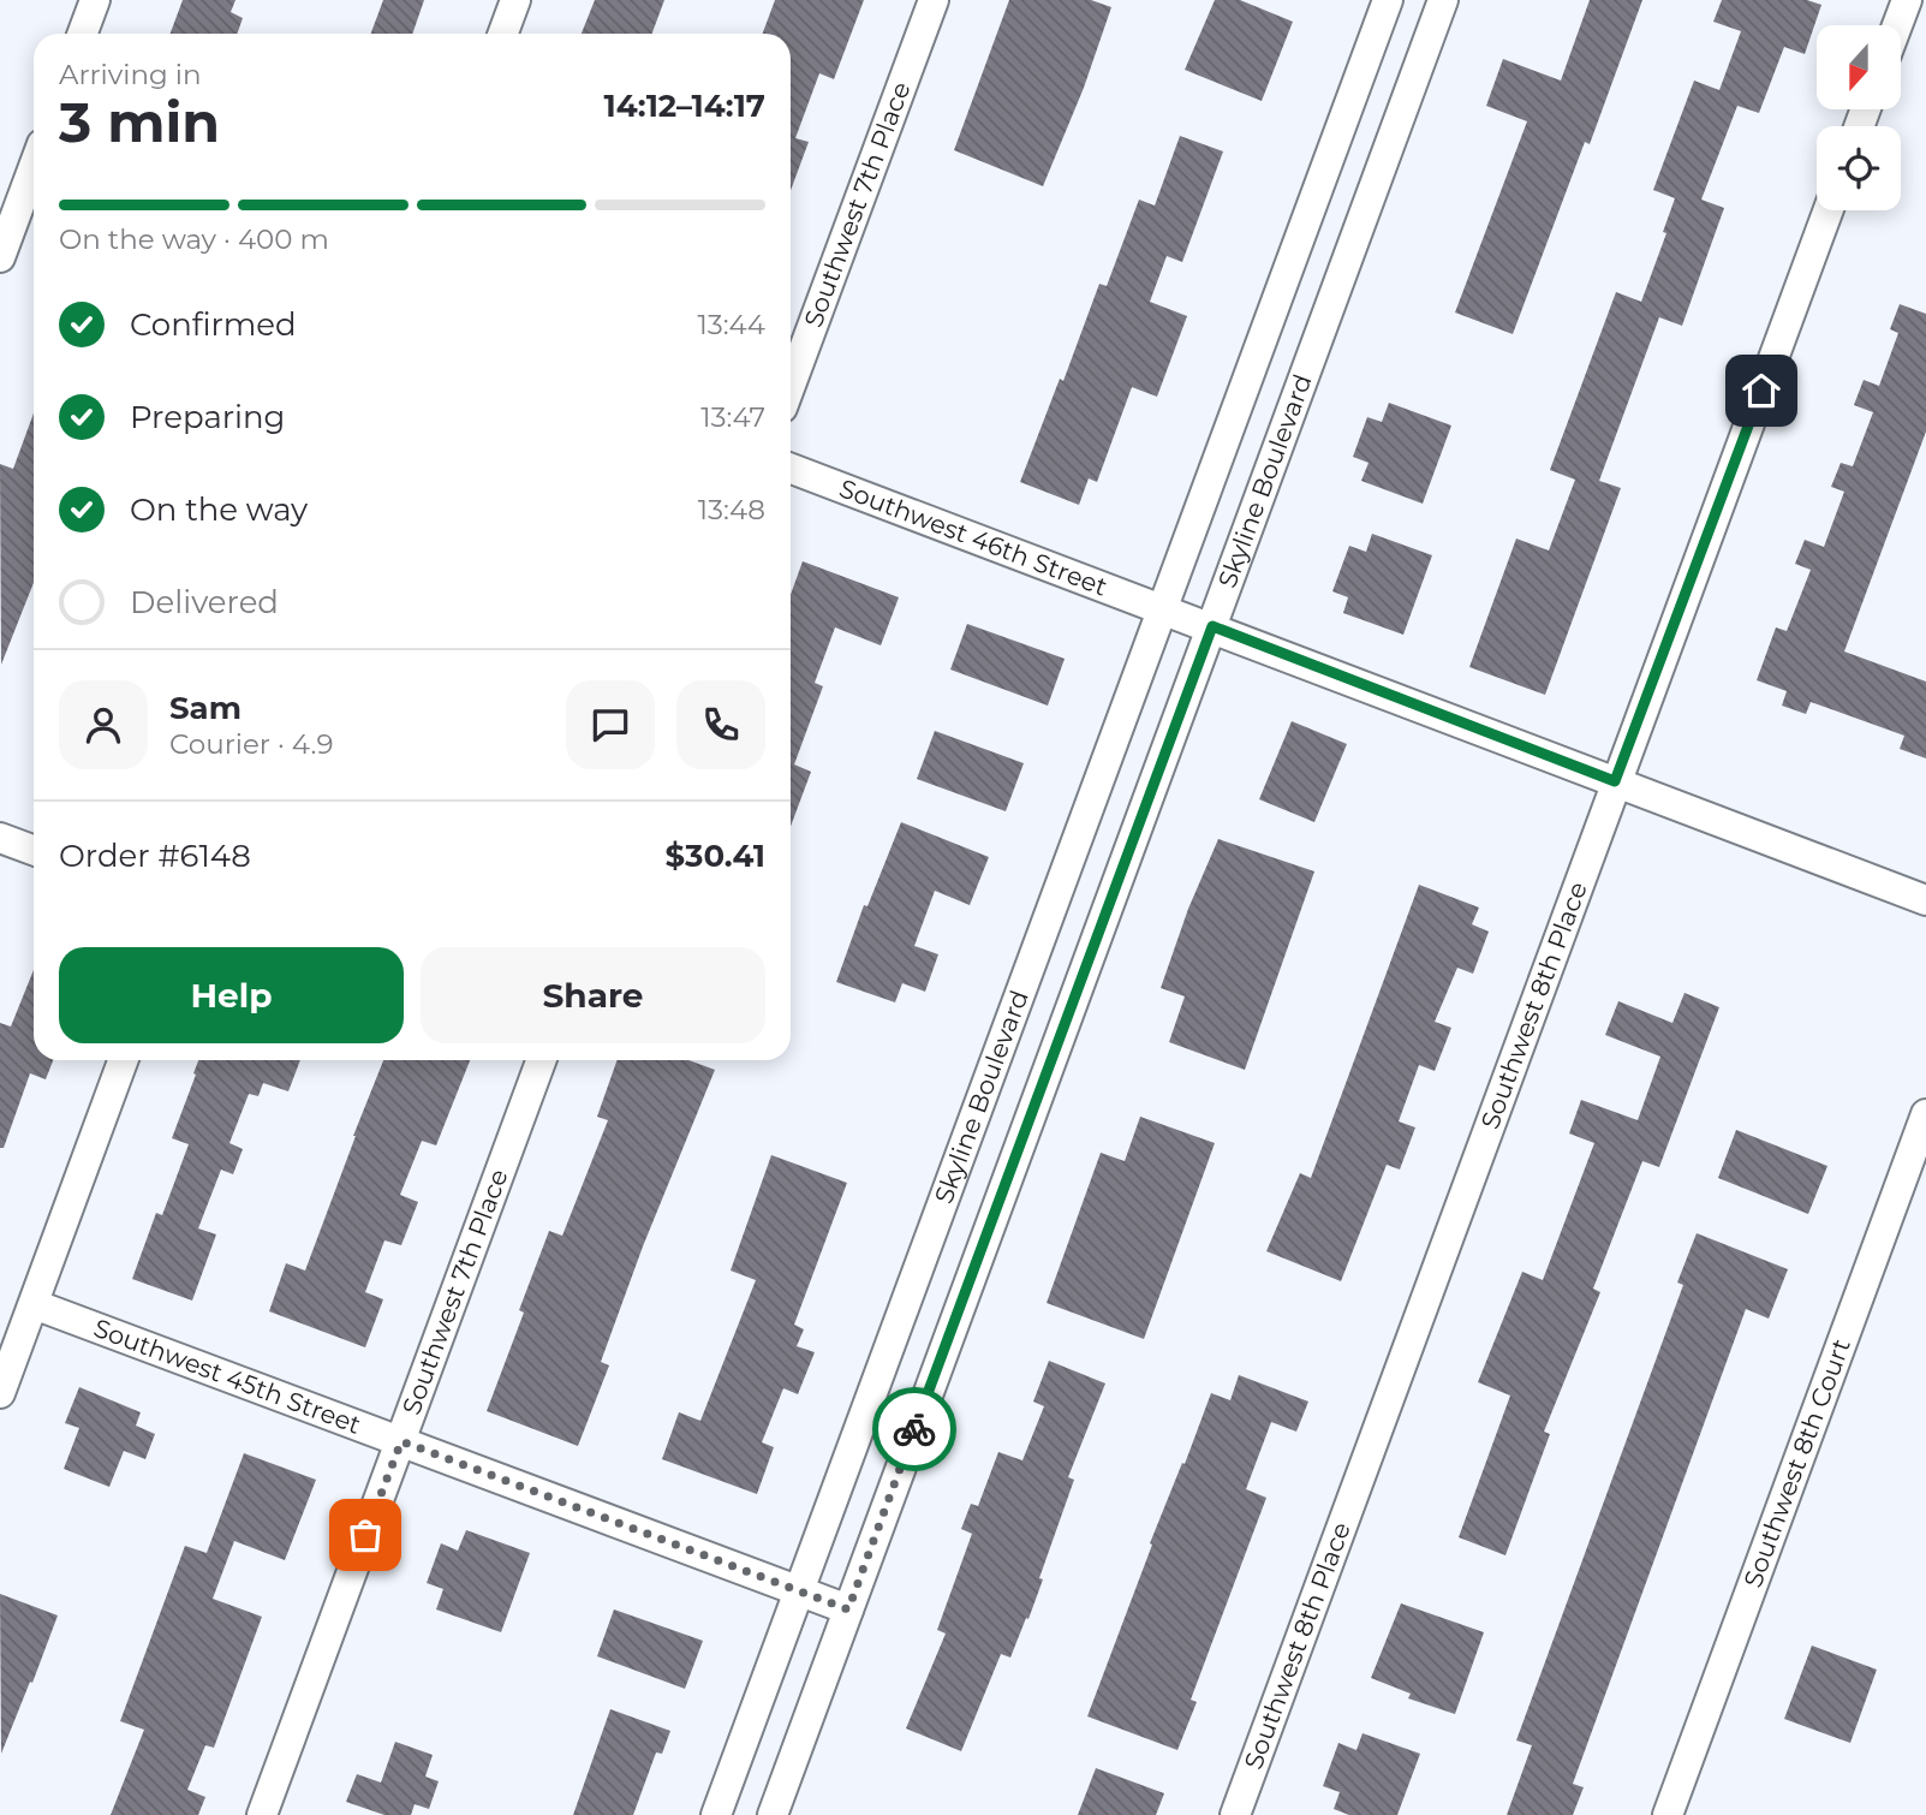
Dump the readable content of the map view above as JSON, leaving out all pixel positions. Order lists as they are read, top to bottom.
{
  "streets": {
    "street": [
      "Southwest 7th Place",
      "Skyline Boulevard",
      "Southwest 46th Street",
      "Southwest 8th Place",
      "Southwest 45th Street",
      "Southwest 8th Court"
    ]
  },
  "crossings": [
    ["Southwest 7th Place", "Southwest 45th Street"],
    ["Skyline Boulevard", "Southwest 46th Street"],
    ["Skyline Boulevard", "Southwest 45th Street"]
  ],
  "north": "bottom",
  "page": {
    "heading": ["3 min", "Arriving in", "14:12–14:17"],
    "panel": [
      "Sam",
      "Courier · 4.9",
      "Order #6148",
      "$30.41"
    ],
    "bar": "On the way · 400 m",
    "list": [
      ["Confirmed", "13:44"],
      ["Preparing", "13:47"],
      ["On the way", "13:48"],
      "Delivered"
    ],
    "buttons": ["Help", "Share"]
  }
}
